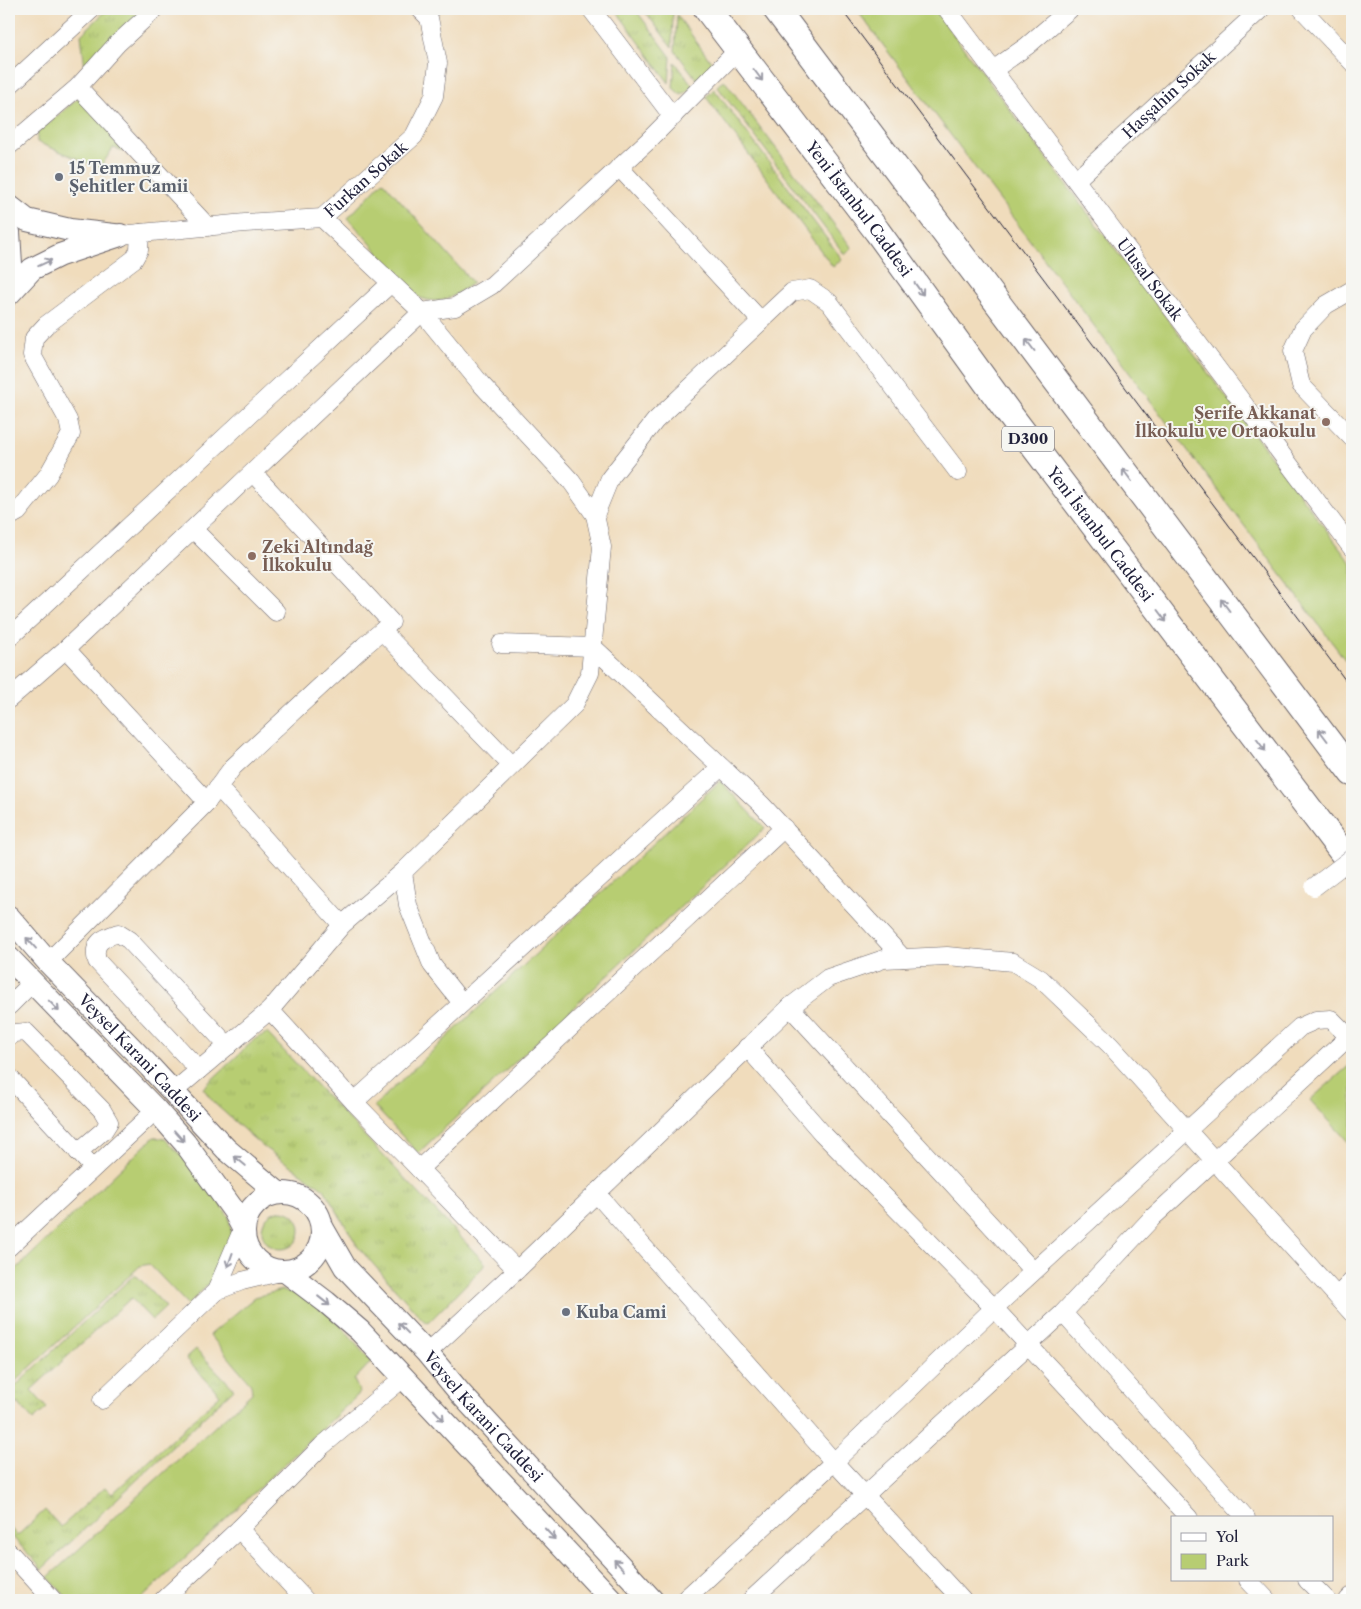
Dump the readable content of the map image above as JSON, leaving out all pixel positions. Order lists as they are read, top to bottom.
{
  "streets": {
    "highway": ["Yeni İstanbul Caddesi", "D300"],
    "main road": ["Veysel Karani Caddesi"],
    "street": ["Hasşahin Sokak", "Furkan Sokak", "Ulusal Sokak"]
  },
  "crossings": [
    ["Hasşahin Sokak", "Ulusal Sokak"]
  ],
  "places": [
    "15 Temmuz Şehitler Camii",
    "Şerife Akkanat İlkokulu ve Ortaokulu",
    "Zeki Altındağ İlkokulu",
    "Kuba Cami"
  ],
  "legend": ["Yol", "Park"]
}
